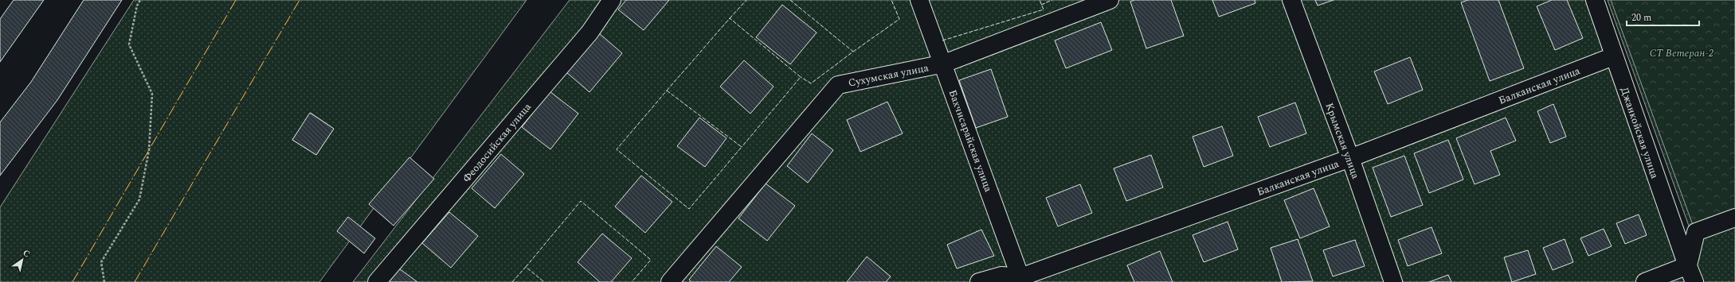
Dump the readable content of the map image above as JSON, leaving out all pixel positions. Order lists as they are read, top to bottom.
{
  "streets": {
    "street": [
      "Сухумская улица",
      "Балканская улица",
      "Джанкойская улица",
      "Бахчисарайская улица",
      "Крымская улица",
      "Феодосийская улица"
    ]
  },
  "crossings": [
    ["Сухумская улица", "Бахчисарайская улица"],
    ["Балканская улица", "Джанкойская улица"],
    ["Балканская улица", "Бахчисарайская улица"],
    ["Балканская улица", "Крымская улица"]
  ],
  "parks": ["СТ Ветеран-2"],
  "scale_bar": "20 m",
  "north": "top right"
}
